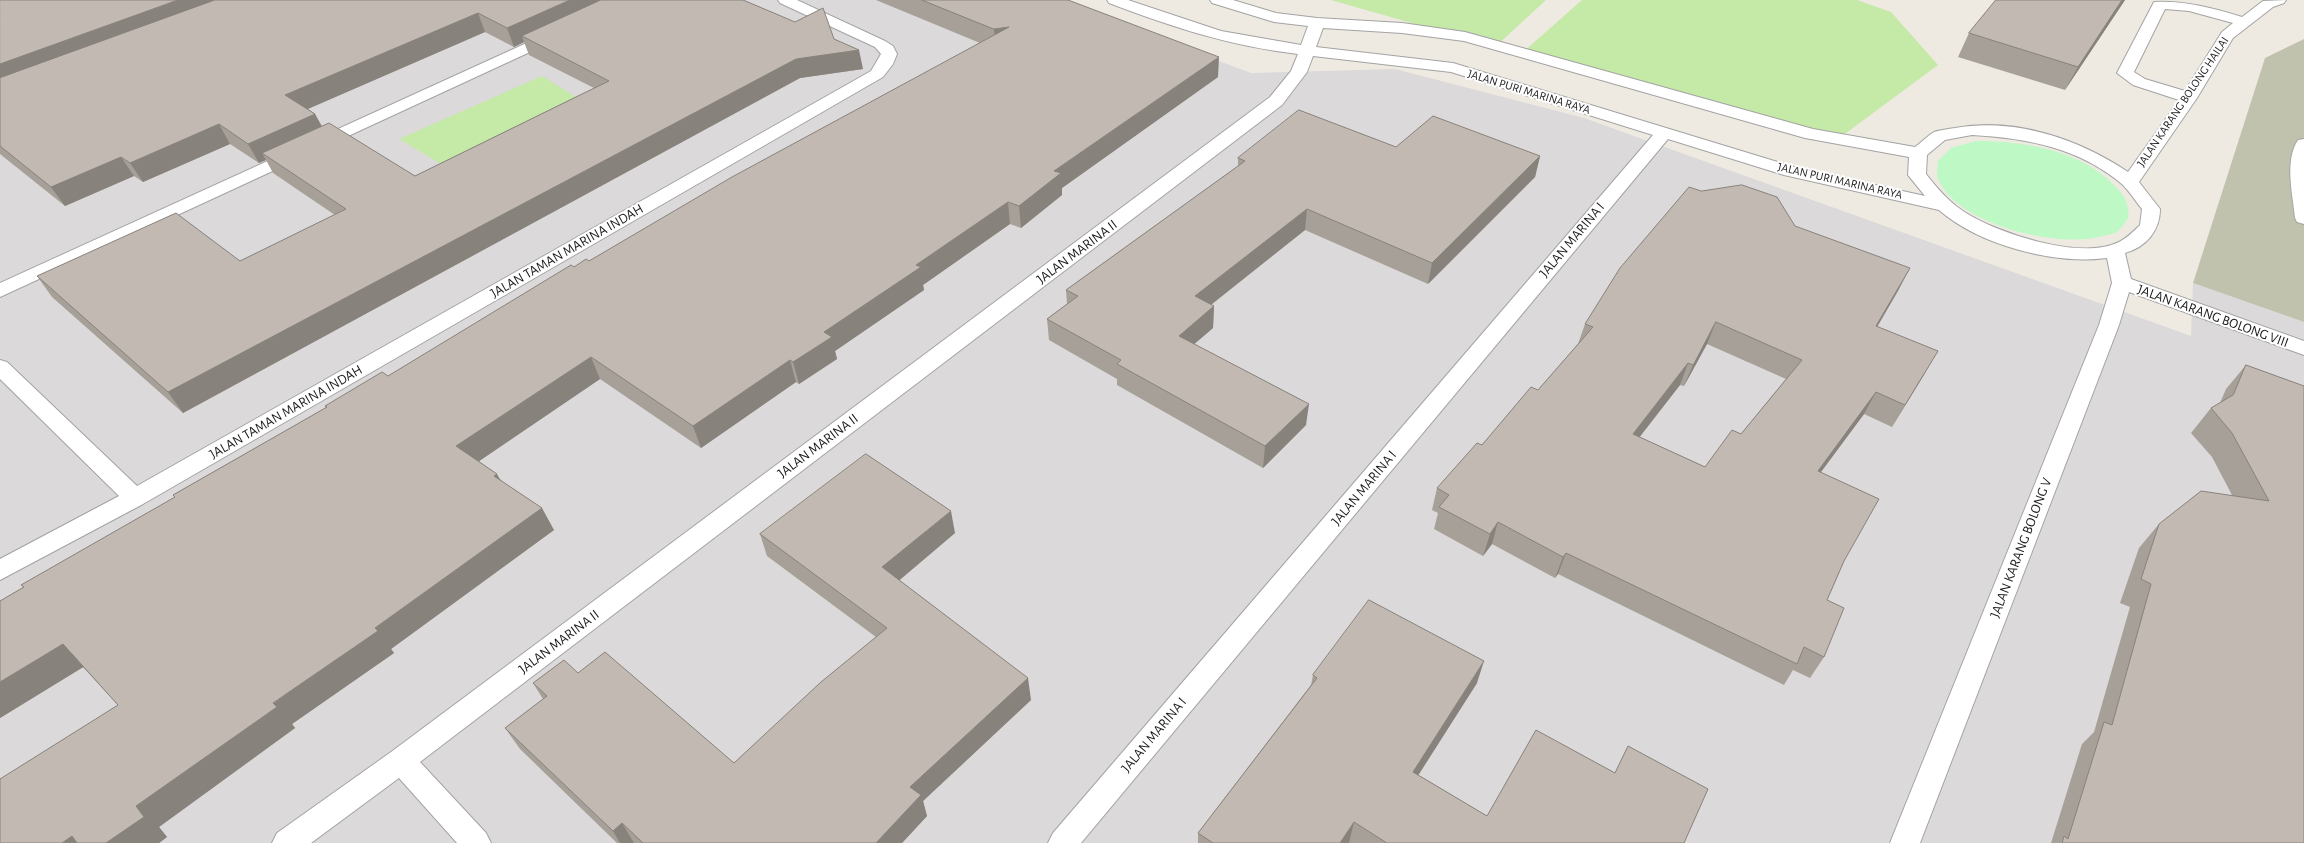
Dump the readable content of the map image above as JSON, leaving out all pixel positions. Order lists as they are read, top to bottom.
{
  "streets": {
    "street": [
      "JALAN PURI MARINA RAYA",
      "JALAN KARANG BOLONG HAILAI",
      "JALAN MARINA I",
      "JALAN TAMAN MARINA INDAH",
      "JALAN MARINA II",
      "JALAN KARANG BOLONG VIII",
      "JALAN KARANG BOLONG V"
    ]
  },
  "crossings": [
    ["JALAN PURI MARINA RAYA", "JALAN MARINA I"],
    ["JALAN PURI MARINA RAYA", "JALAN MARINA II"],
    ["JALAN KARANG BOLONG VIII", "JALAN KARANG BOLONG V"]
  ]
}
